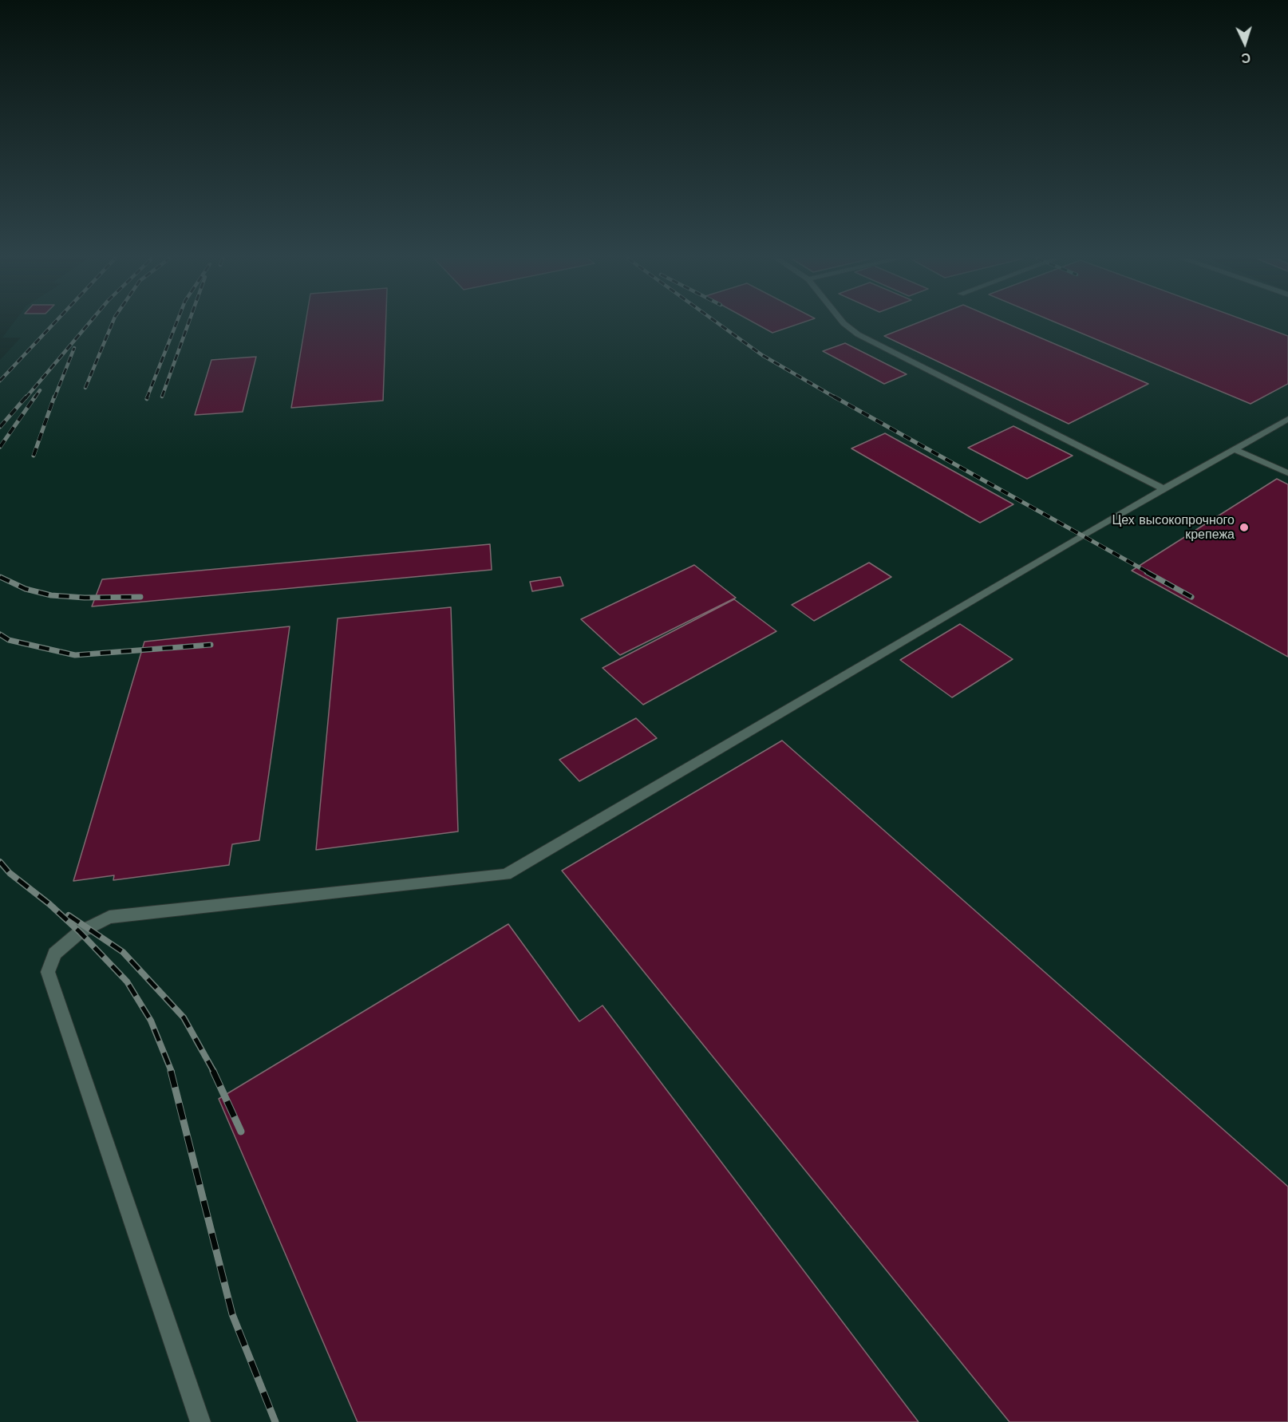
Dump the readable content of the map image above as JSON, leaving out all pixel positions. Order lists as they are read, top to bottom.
{
  "places": ["Цех высокопрочного крепежа"],
  "north": "bottom"
}
